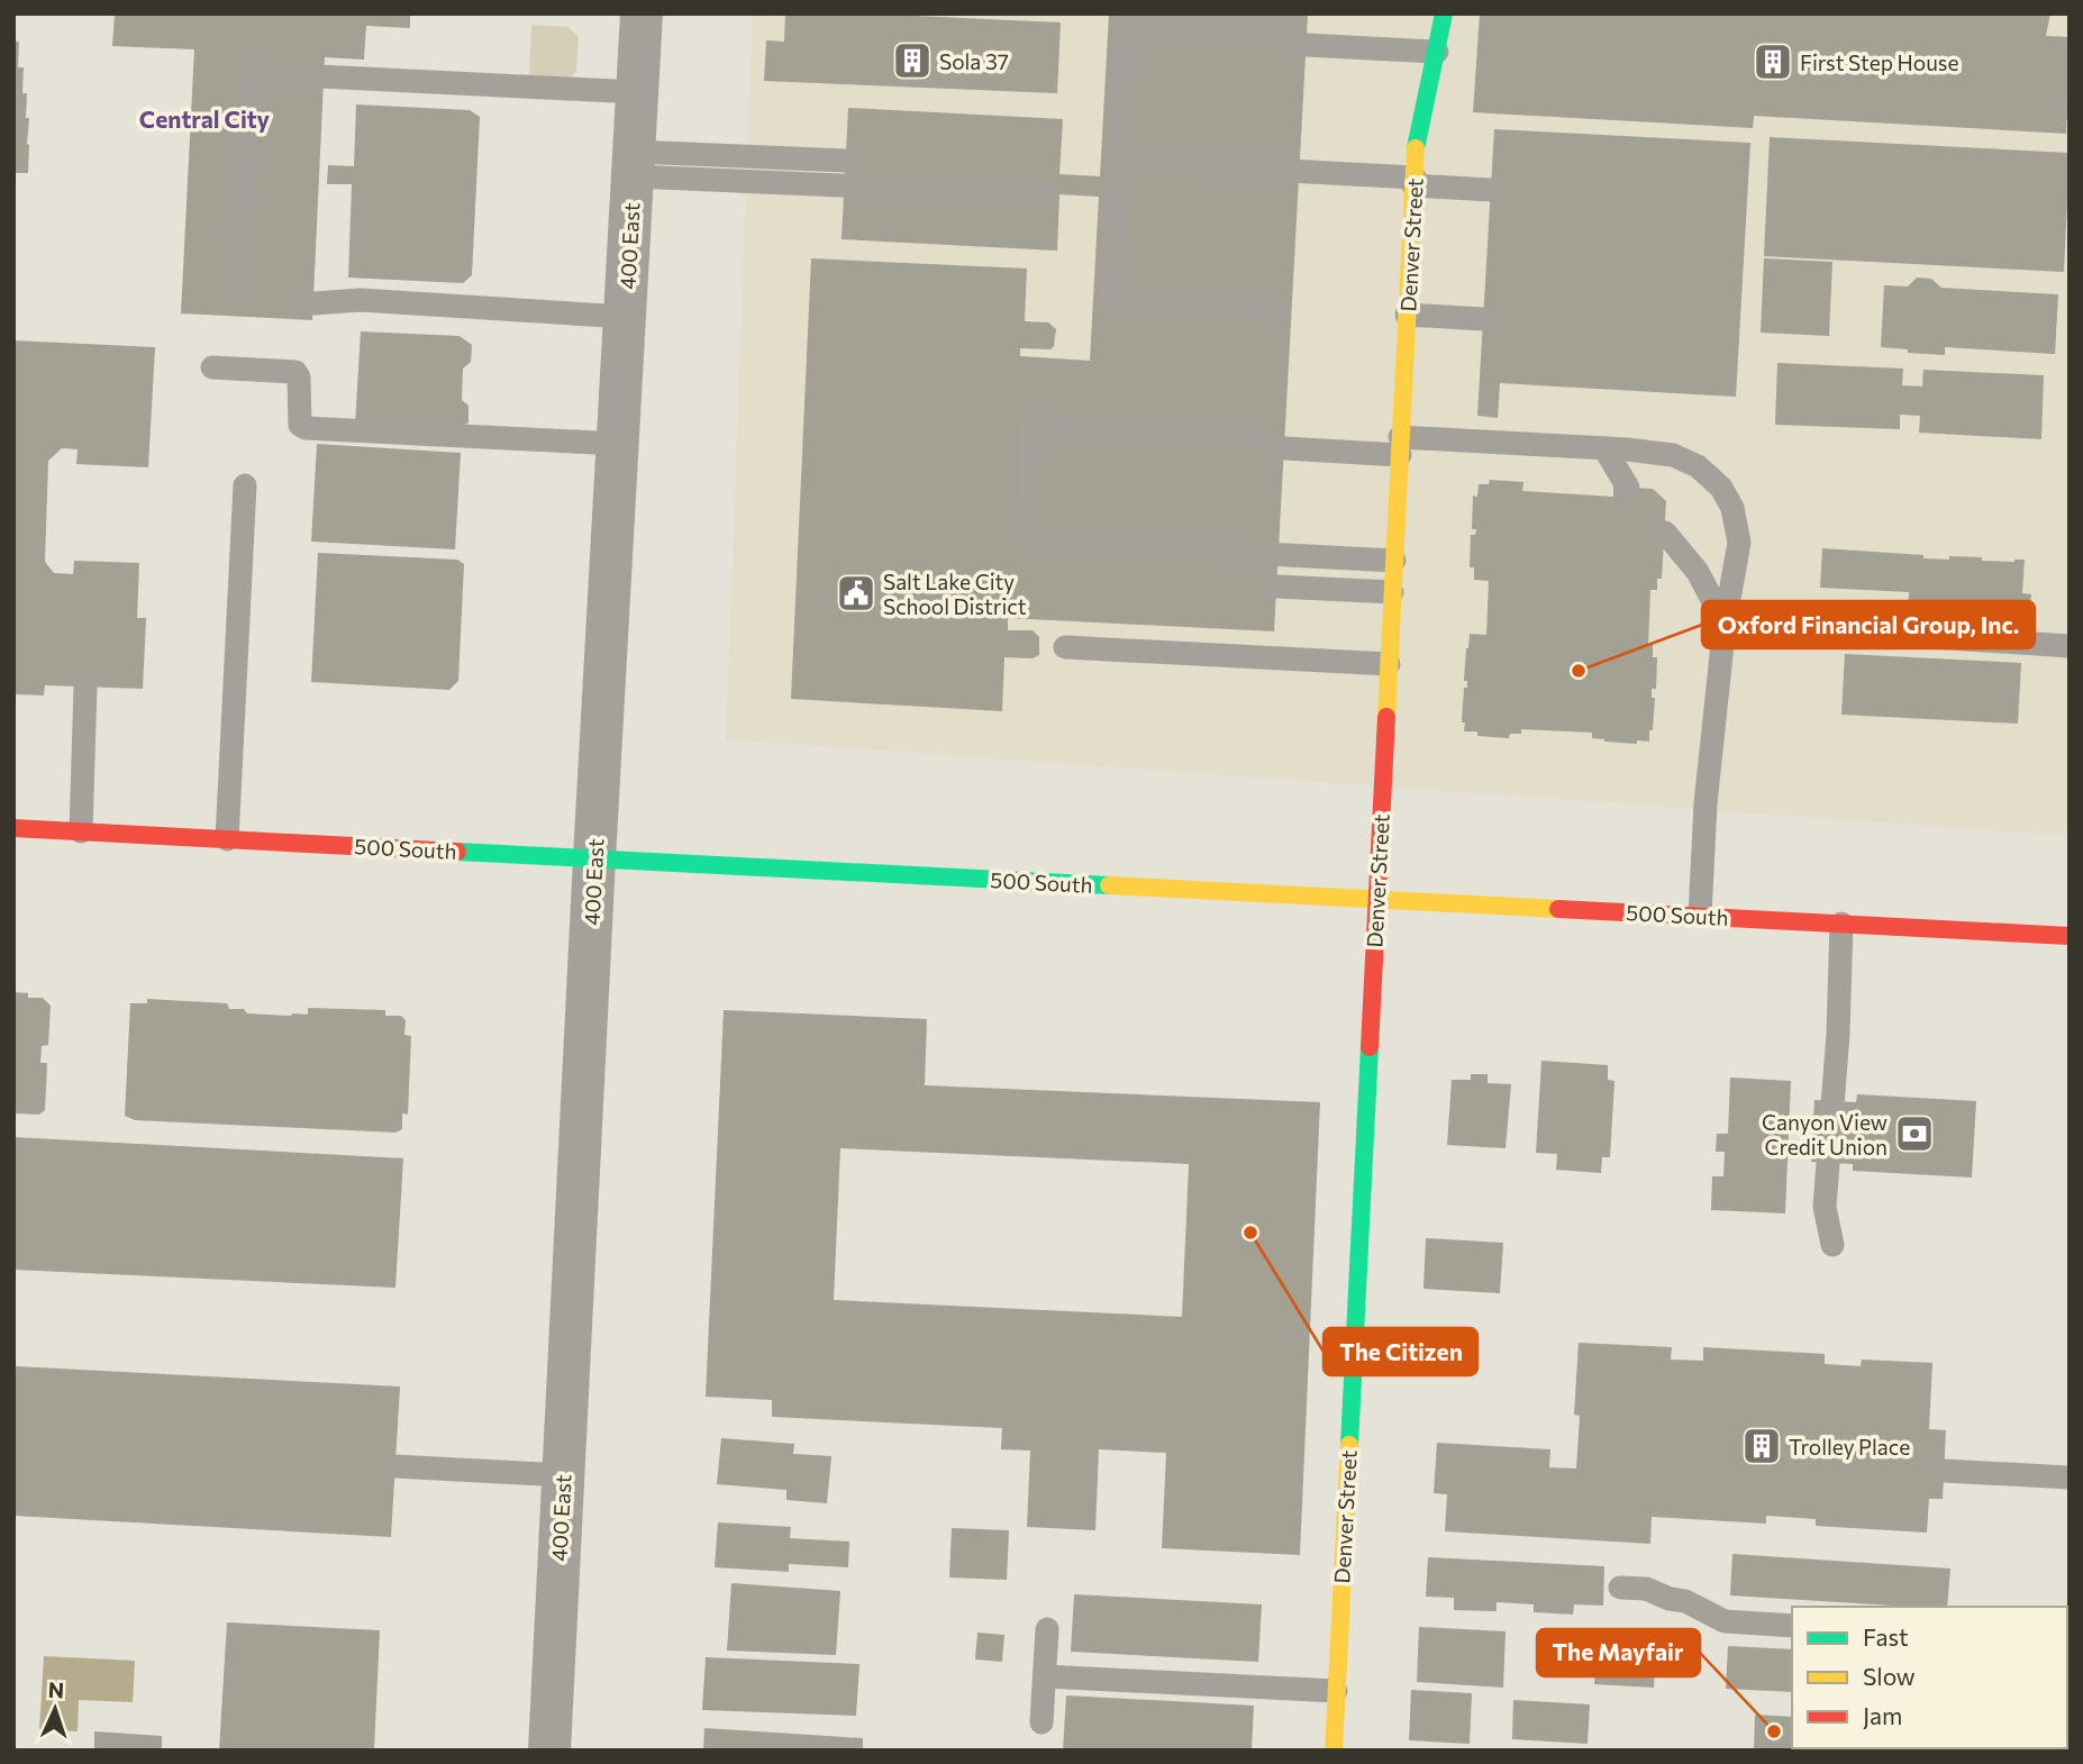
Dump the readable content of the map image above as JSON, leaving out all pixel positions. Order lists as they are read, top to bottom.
{
  "streets": {
    "main road": ["Denver Street", "500 South"],
    "street": ["400 East"]
  },
  "crossings": [
    ["Denver Street", "500 South"],
    ["400 East", "500 South"]
  ],
  "districts": ["Central City"],
  "places": {
    "building": ["Sola 37", "First Step House", "Trolley Place"],
    "public building": ["Salt Lake City School District"],
    "other": ["Oxford Financial Group, Inc.", "The Citizen", "The Mayfair"],
    "bank": ["Canyon View Credit Union"]
  },
  "legend": ["Fast", "Slow", "Jam"],
  "north": "top"
}
